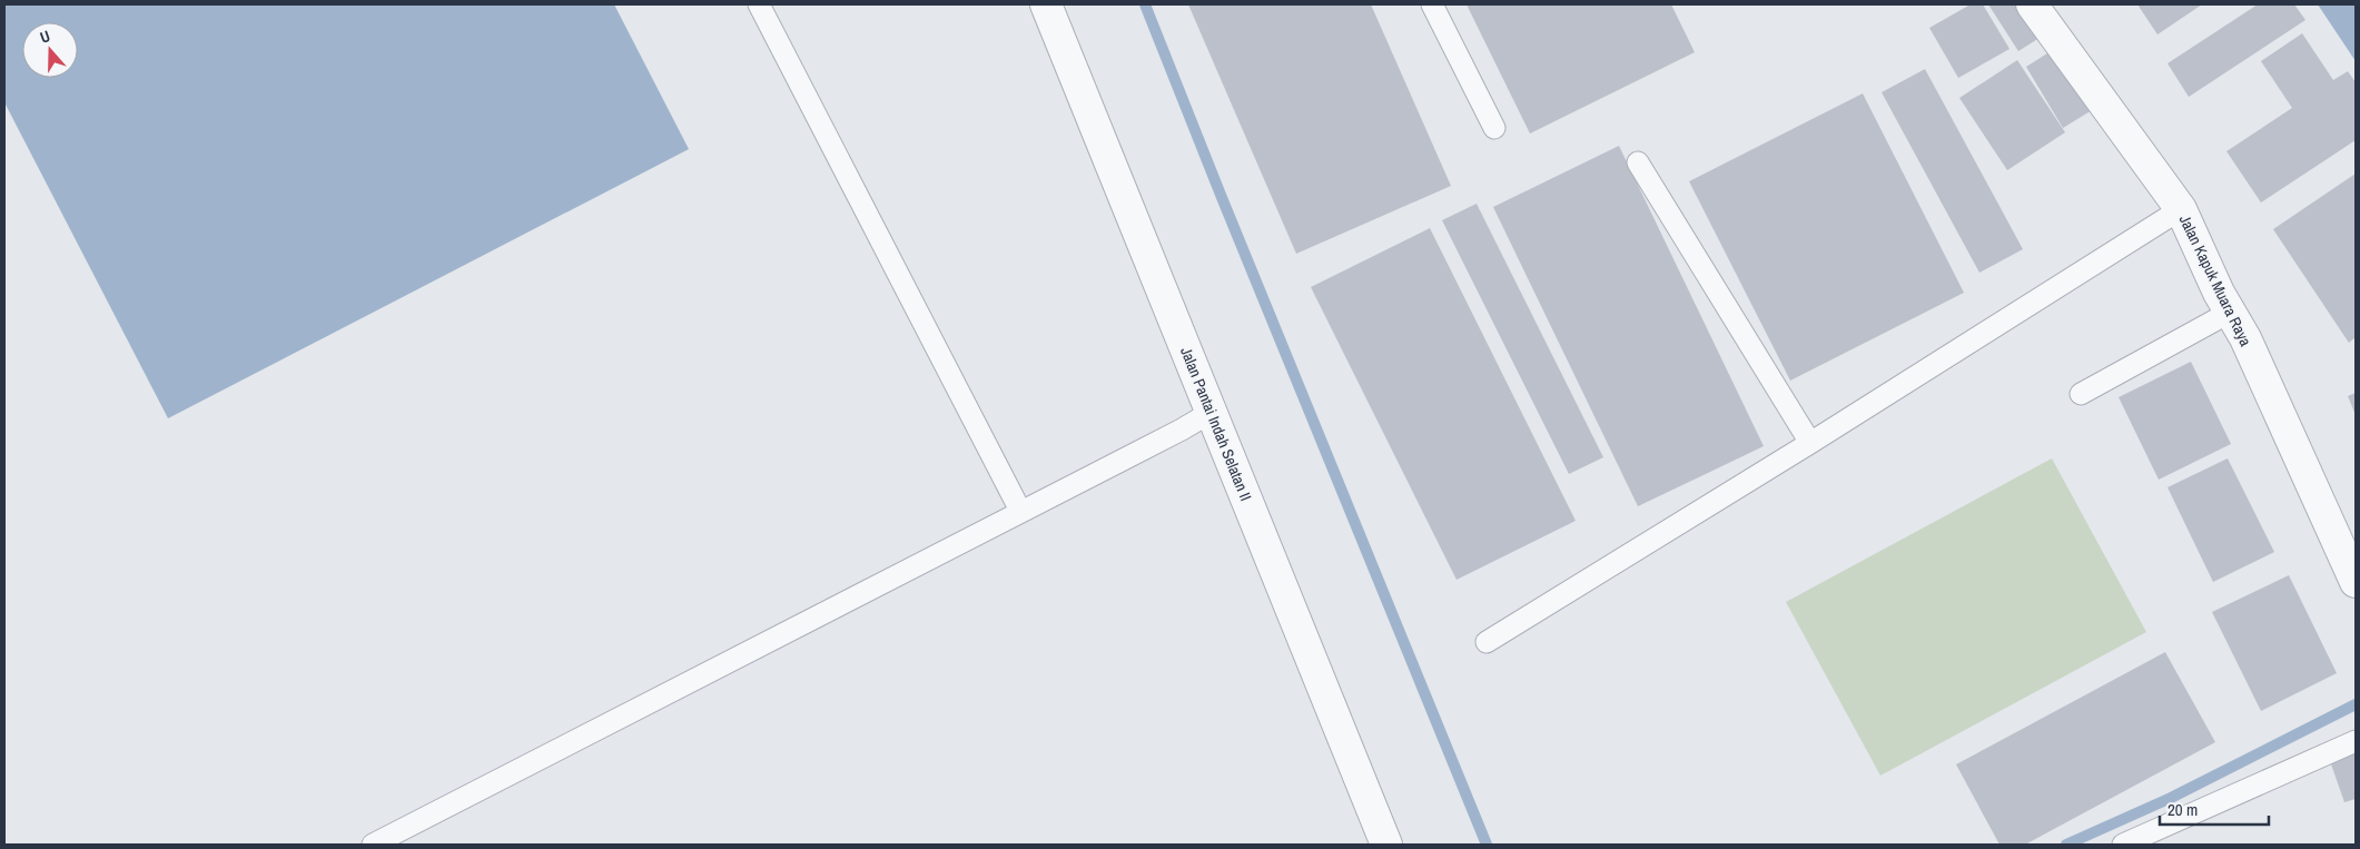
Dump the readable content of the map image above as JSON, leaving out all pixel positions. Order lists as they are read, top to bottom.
{
  "streets": {
    "street": ["Jalan Kapuk Muara Raya", "Jalan Pantai Indah Selatan II"]
  },
  "scale_bar": "20 m",
  "north": "top"
}
